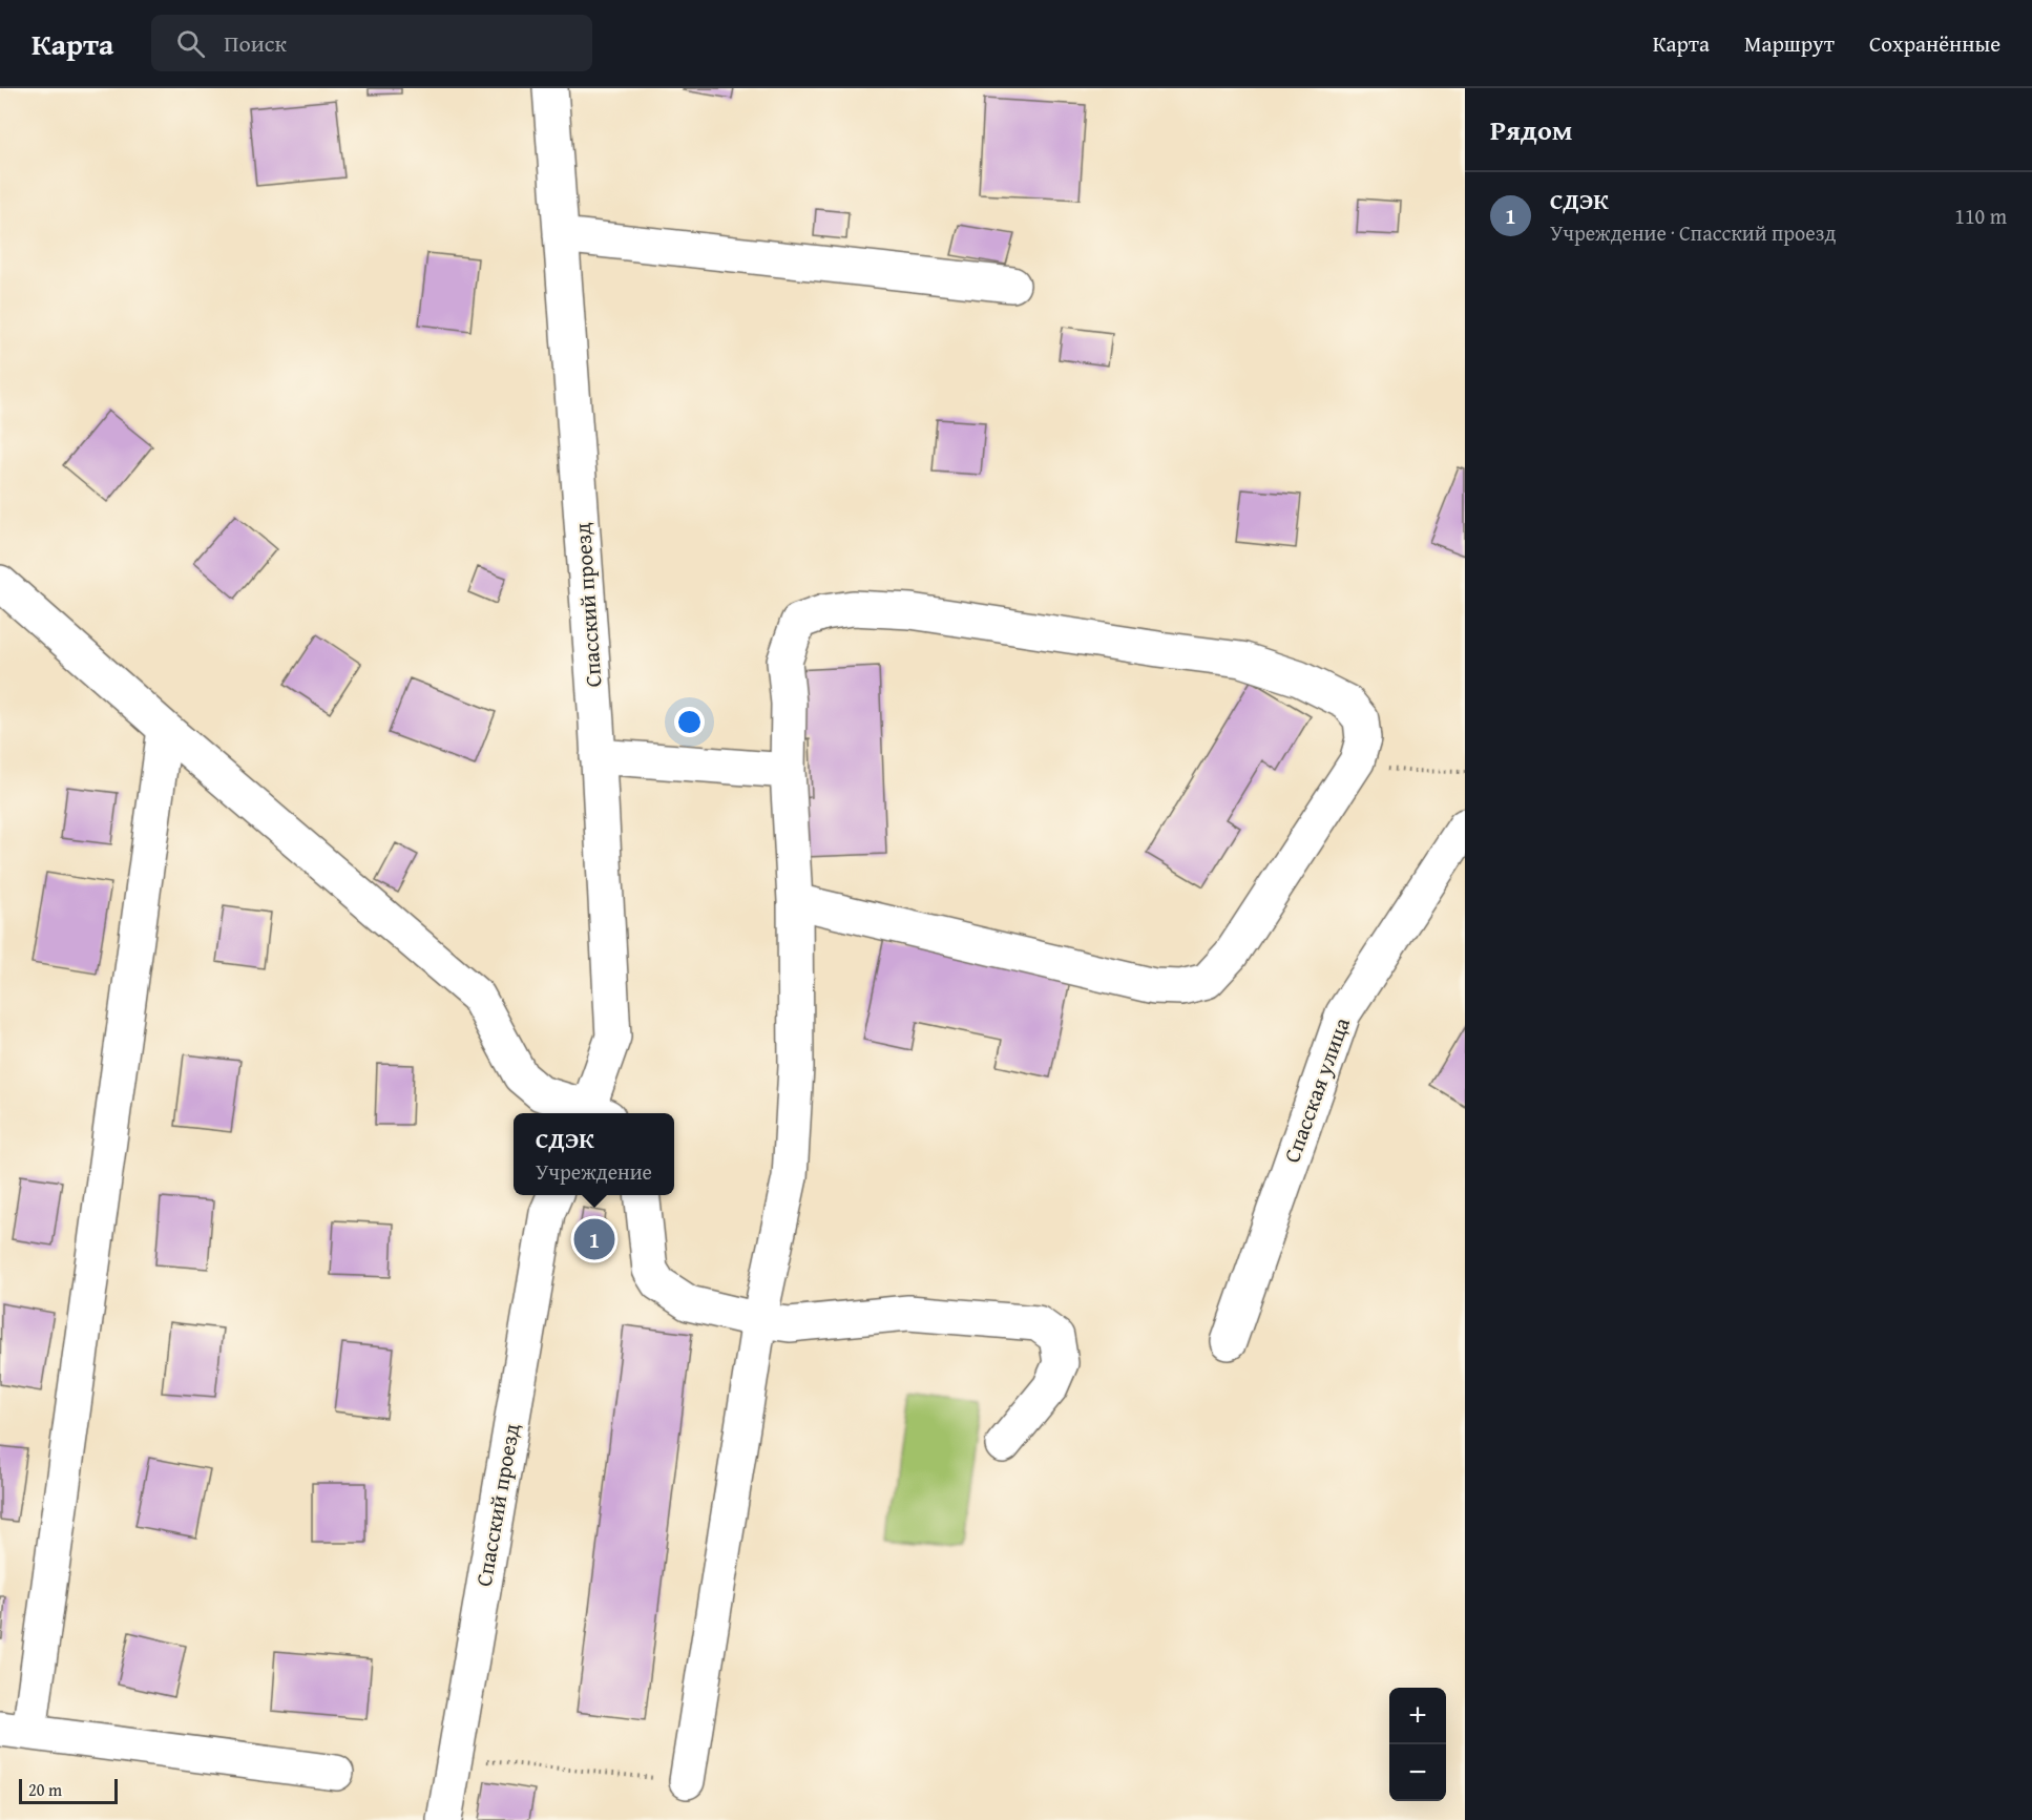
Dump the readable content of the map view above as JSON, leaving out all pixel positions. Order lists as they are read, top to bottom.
{
  "streets": {
    "street": ["Спасский проезд", "Спасская улица"]
  },
  "scale_bar": "20 m",
  "page": {
    "header": "Карта",
    "search": "Поиск",
    "nav": ["Карта", "Маршрут", "Сохранённые"],
    "heading": "Рядом",
    "list": [
      {
        "mark": "1",
        "name": "СДЭК",
        "note": "Учреждение · Спасский проезд",
        "value": "110 m"
      }
    ],
    "popup": ["СДЭК", "Учреждение"],
    "pins": "1",
    "map_buttons": ["+", "−"],
    "scale": "20 m"
  }
}
